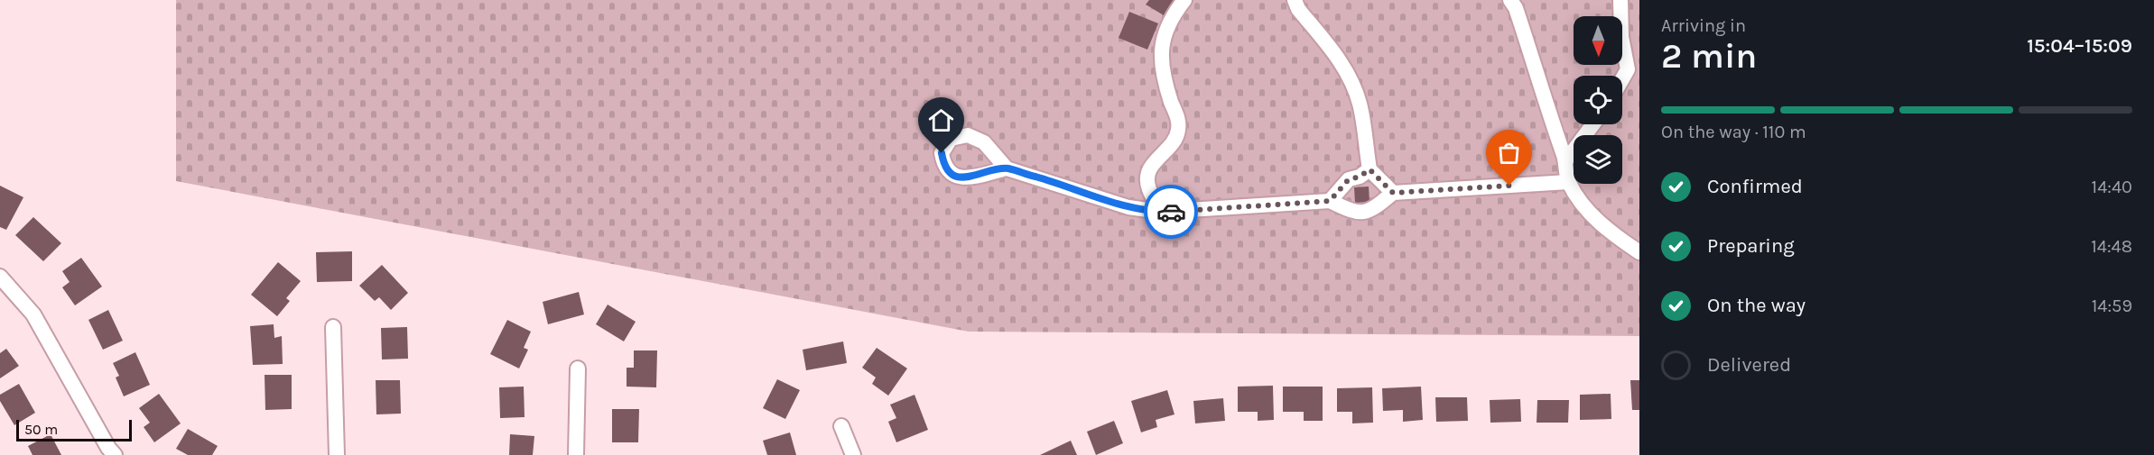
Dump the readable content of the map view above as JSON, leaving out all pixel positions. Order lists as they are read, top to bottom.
{
  "scale_bar": "50 m",
  "north": "bottom",
  "page": {
    "heading": ["2 min", "Arriving in", "15:04–15:09"],
    "bar": "On the way · 110 m",
    "list": [
      ["Confirmed", "14:40"],
      ["Preparing", "14:48"],
      ["On the way", "14:59"],
      "Delivered"
    ],
    "scale": "50 m"
  }
}
